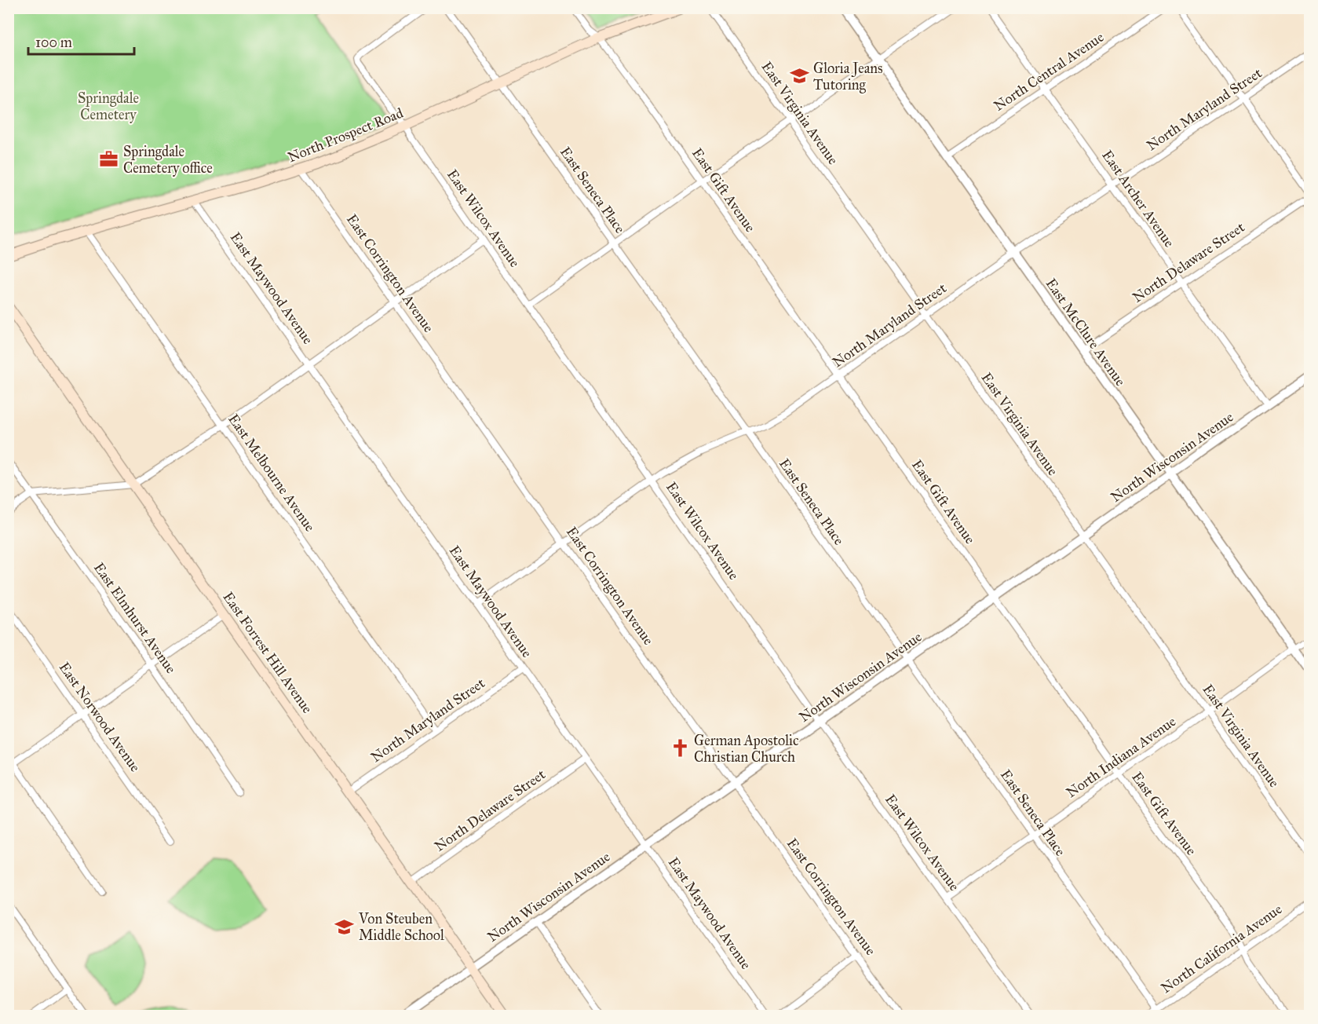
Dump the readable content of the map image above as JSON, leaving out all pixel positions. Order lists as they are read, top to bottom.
{
  "streets": {
    "main road": ["North Prospect Road", "East Forrest Hill Avenue"],
    "street": [
      "North Central Avenue",
      "North Maryland Street",
      "East Virginia Avenue",
      "East Seneca Place",
      "East Gift Avenue",
      "East Archer Avenue",
      "East Wilcox Avenue",
      "North Delaware Street",
      "East Corrington Avenue",
      "East Maywood Avenue",
      "East McClure Avenue",
      "North Wisconsin Avenue",
      "East Melbourne Avenue",
      "East Elmhurst Avenue",
      "East Norwood Avenue",
      "North Indiana Avenue",
      "North California Avenue"
    ]
  },
  "crossings": [
    ["North Central Avenue", "East Archer Avenue"],
    ["North Central Avenue", "East McClure Avenue"],
    ["North Maryland Street", "East Virginia Avenue"],
    ["North Maryland Street", "East Seneca Place"],
    ["North Maryland Street", "East Gift Avenue"],
    ["North Maryland Street", "East Archer Avenue"],
    ["North Maryland Street", "East Wilcox Avenue"],
    ["North Maryland Street", "East Corrington Avenue"],
    ["North Maryland Street", "East Maywood Avenue"],
    ["North Maryland Street", "East McClure Avenue"],
    ["North Maryland Street", "East Melbourne Avenue"],
    ["North Maryland Street", "East Forrest Hill Avenue"],
    ["East Virginia Avenue", "North Wisconsin Avenue"],
    ["East Virginia Avenue", "North Indiana Avenue"],
    ["North Prospect Road", "East Seneca Place"],
    ["North Prospect Road", "East Gift Avenue"],
    ["North Prospect Road", "East Wilcox Avenue"],
    ["North Prospect Road", "East Corrington Avenue"],
    ["North Prospect Road", "East Maywood Avenue"],
    ["North Prospect Road", "East Melbourne Avenue"],
    ["East Seneca Place", "North Wisconsin Avenue"],
    ["East Seneca Place", "North Indiana Avenue"],
    ["East Seneca Place", "North California Avenue"],
    ["East Gift Avenue", "North Wisconsin Avenue"],
    ["East Gift Avenue", "North Indiana Avenue"],
    ["East Gift Avenue", "North California Avenue"],
    ["East Archer Avenue", "North Delaware Street"],
    ["East Archer Avenue", "North Wisconsin Avenue"],
    ["East Wilcox Avenue", "North Wisconsin Avenue"],
    ["East Wilcox Avenue", "North Indiana Avenue"],
    ["North Delaware Street", "East Maywood Avenue"],
    ["North Delaware Street", "East McClure Avenue"],
    ["North Delaware Street", "East Forrest Hill Avenue"],
    ["East Corrington Avenue", "North Wisconsin Avenue"],
    ["East Maywood Avenue", "North Wisconsin Avenue"],
    ["East McClure Avenue", "North Wisconsin Avenue"],
    ["East McClure Avenue", "North Indiana Avenue"],
    ["North Wisconsin Avenue", "East Forrest Hill Avenue"]
  ],
  "parks": ["Springdale Cemetery"],
  "places": {
    "school or university": ["Gloria Jeans Tutoring", "Von Steuben Middle School"],
    "office": ["Springdale Cemetery office"],
    "church": ["German Apostolic Christian Church"]
  },
  "scale_bar": "100 m"
}
